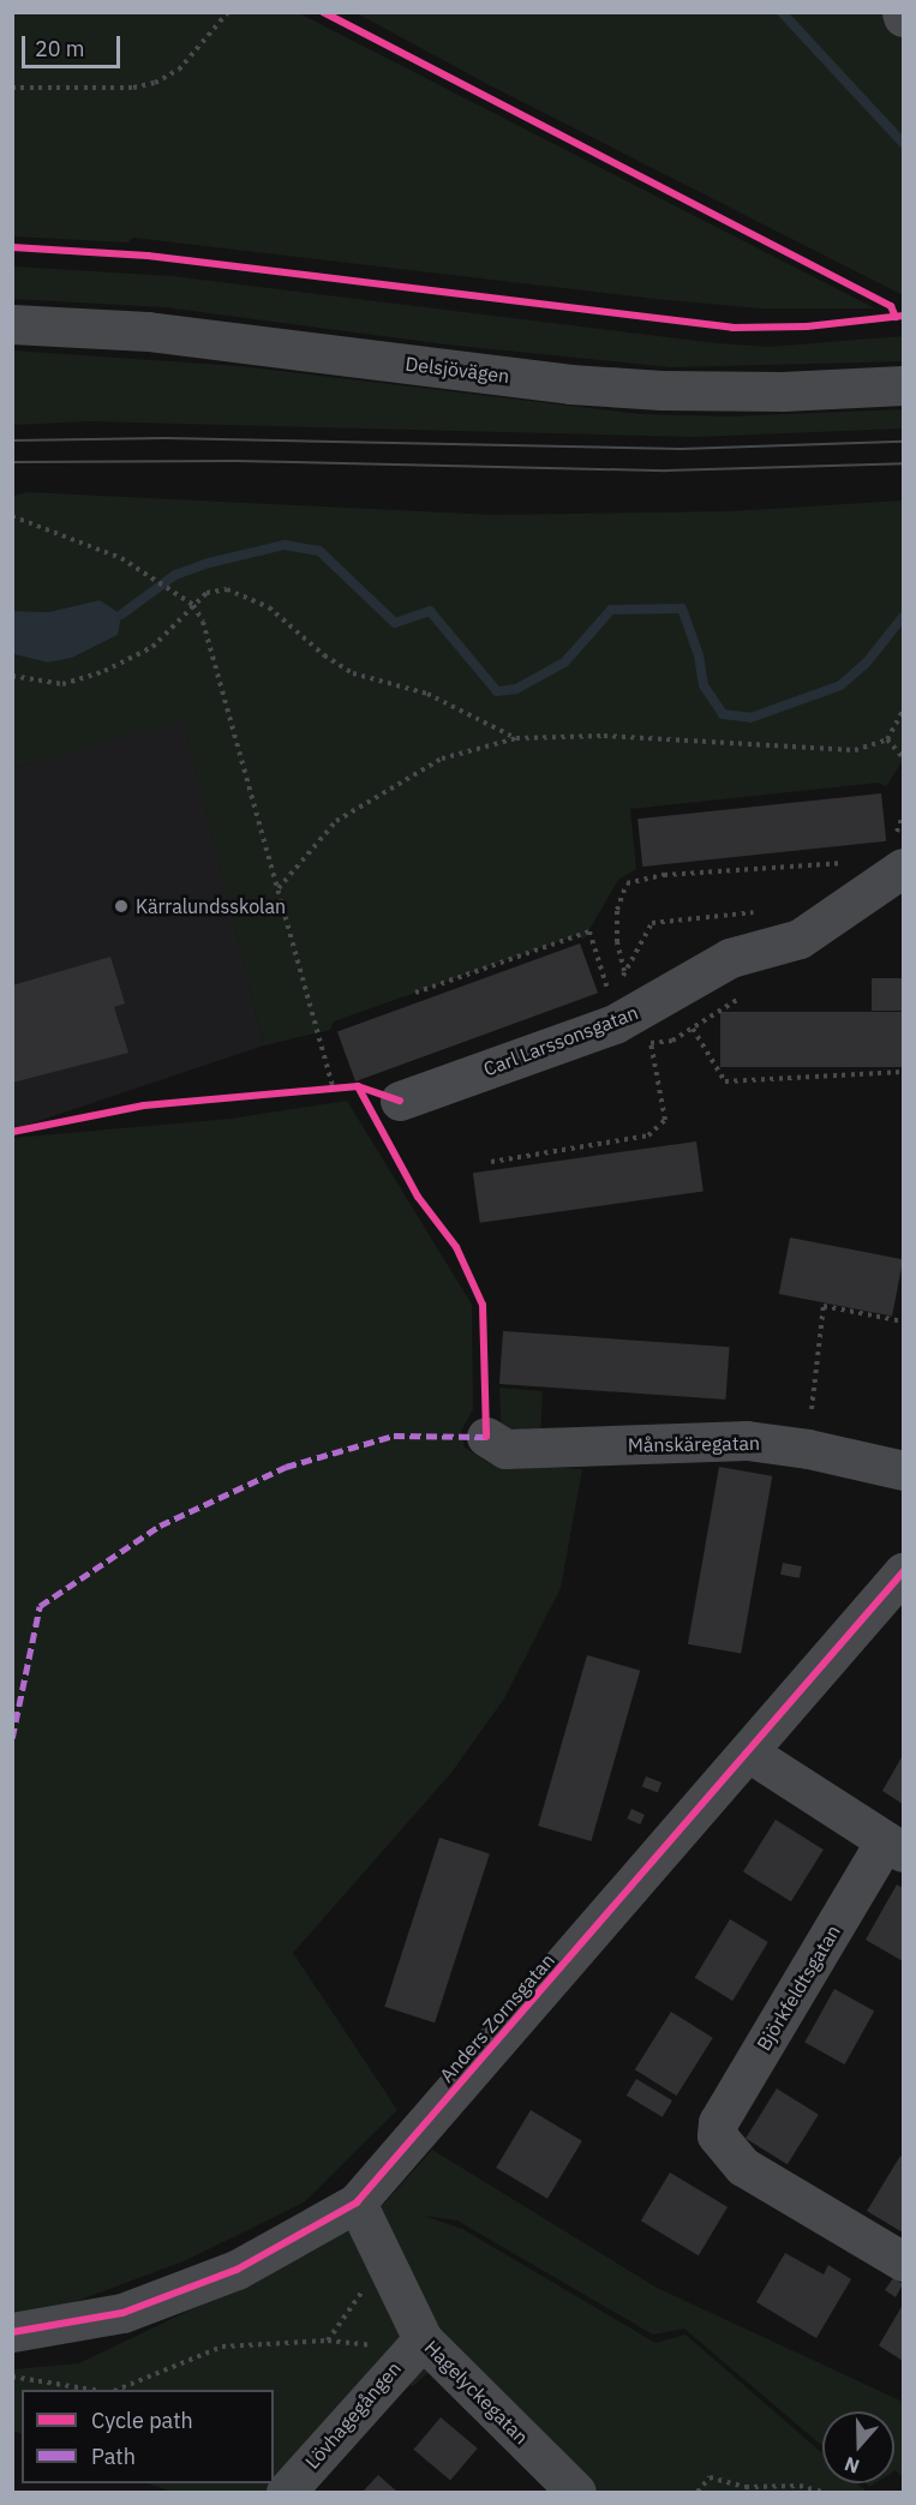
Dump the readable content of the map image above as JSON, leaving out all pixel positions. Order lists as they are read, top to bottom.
{
  "streets": {
    "street": [
      "Delsjövägen",
      "Carl Larssonsgatan",
      "Månskäregatan",
      "Björkfeldtsgatan",
      "Anders Zornsgatan",
      "Hagelyckegatan",
      "Lövhagegången"
    ]
  },
  "crossings": [
    ["Anders Zornsgatan", "Hagelyckegatan"],
    ["Hagelyckegatan", "Lövhagegången"]
  ],
  "places": ["Kärralundsskolan"],
  "legend": ["Cycle path", "Path"],
  "scale_bar": "20 m",
  "north": "bottom"
}
